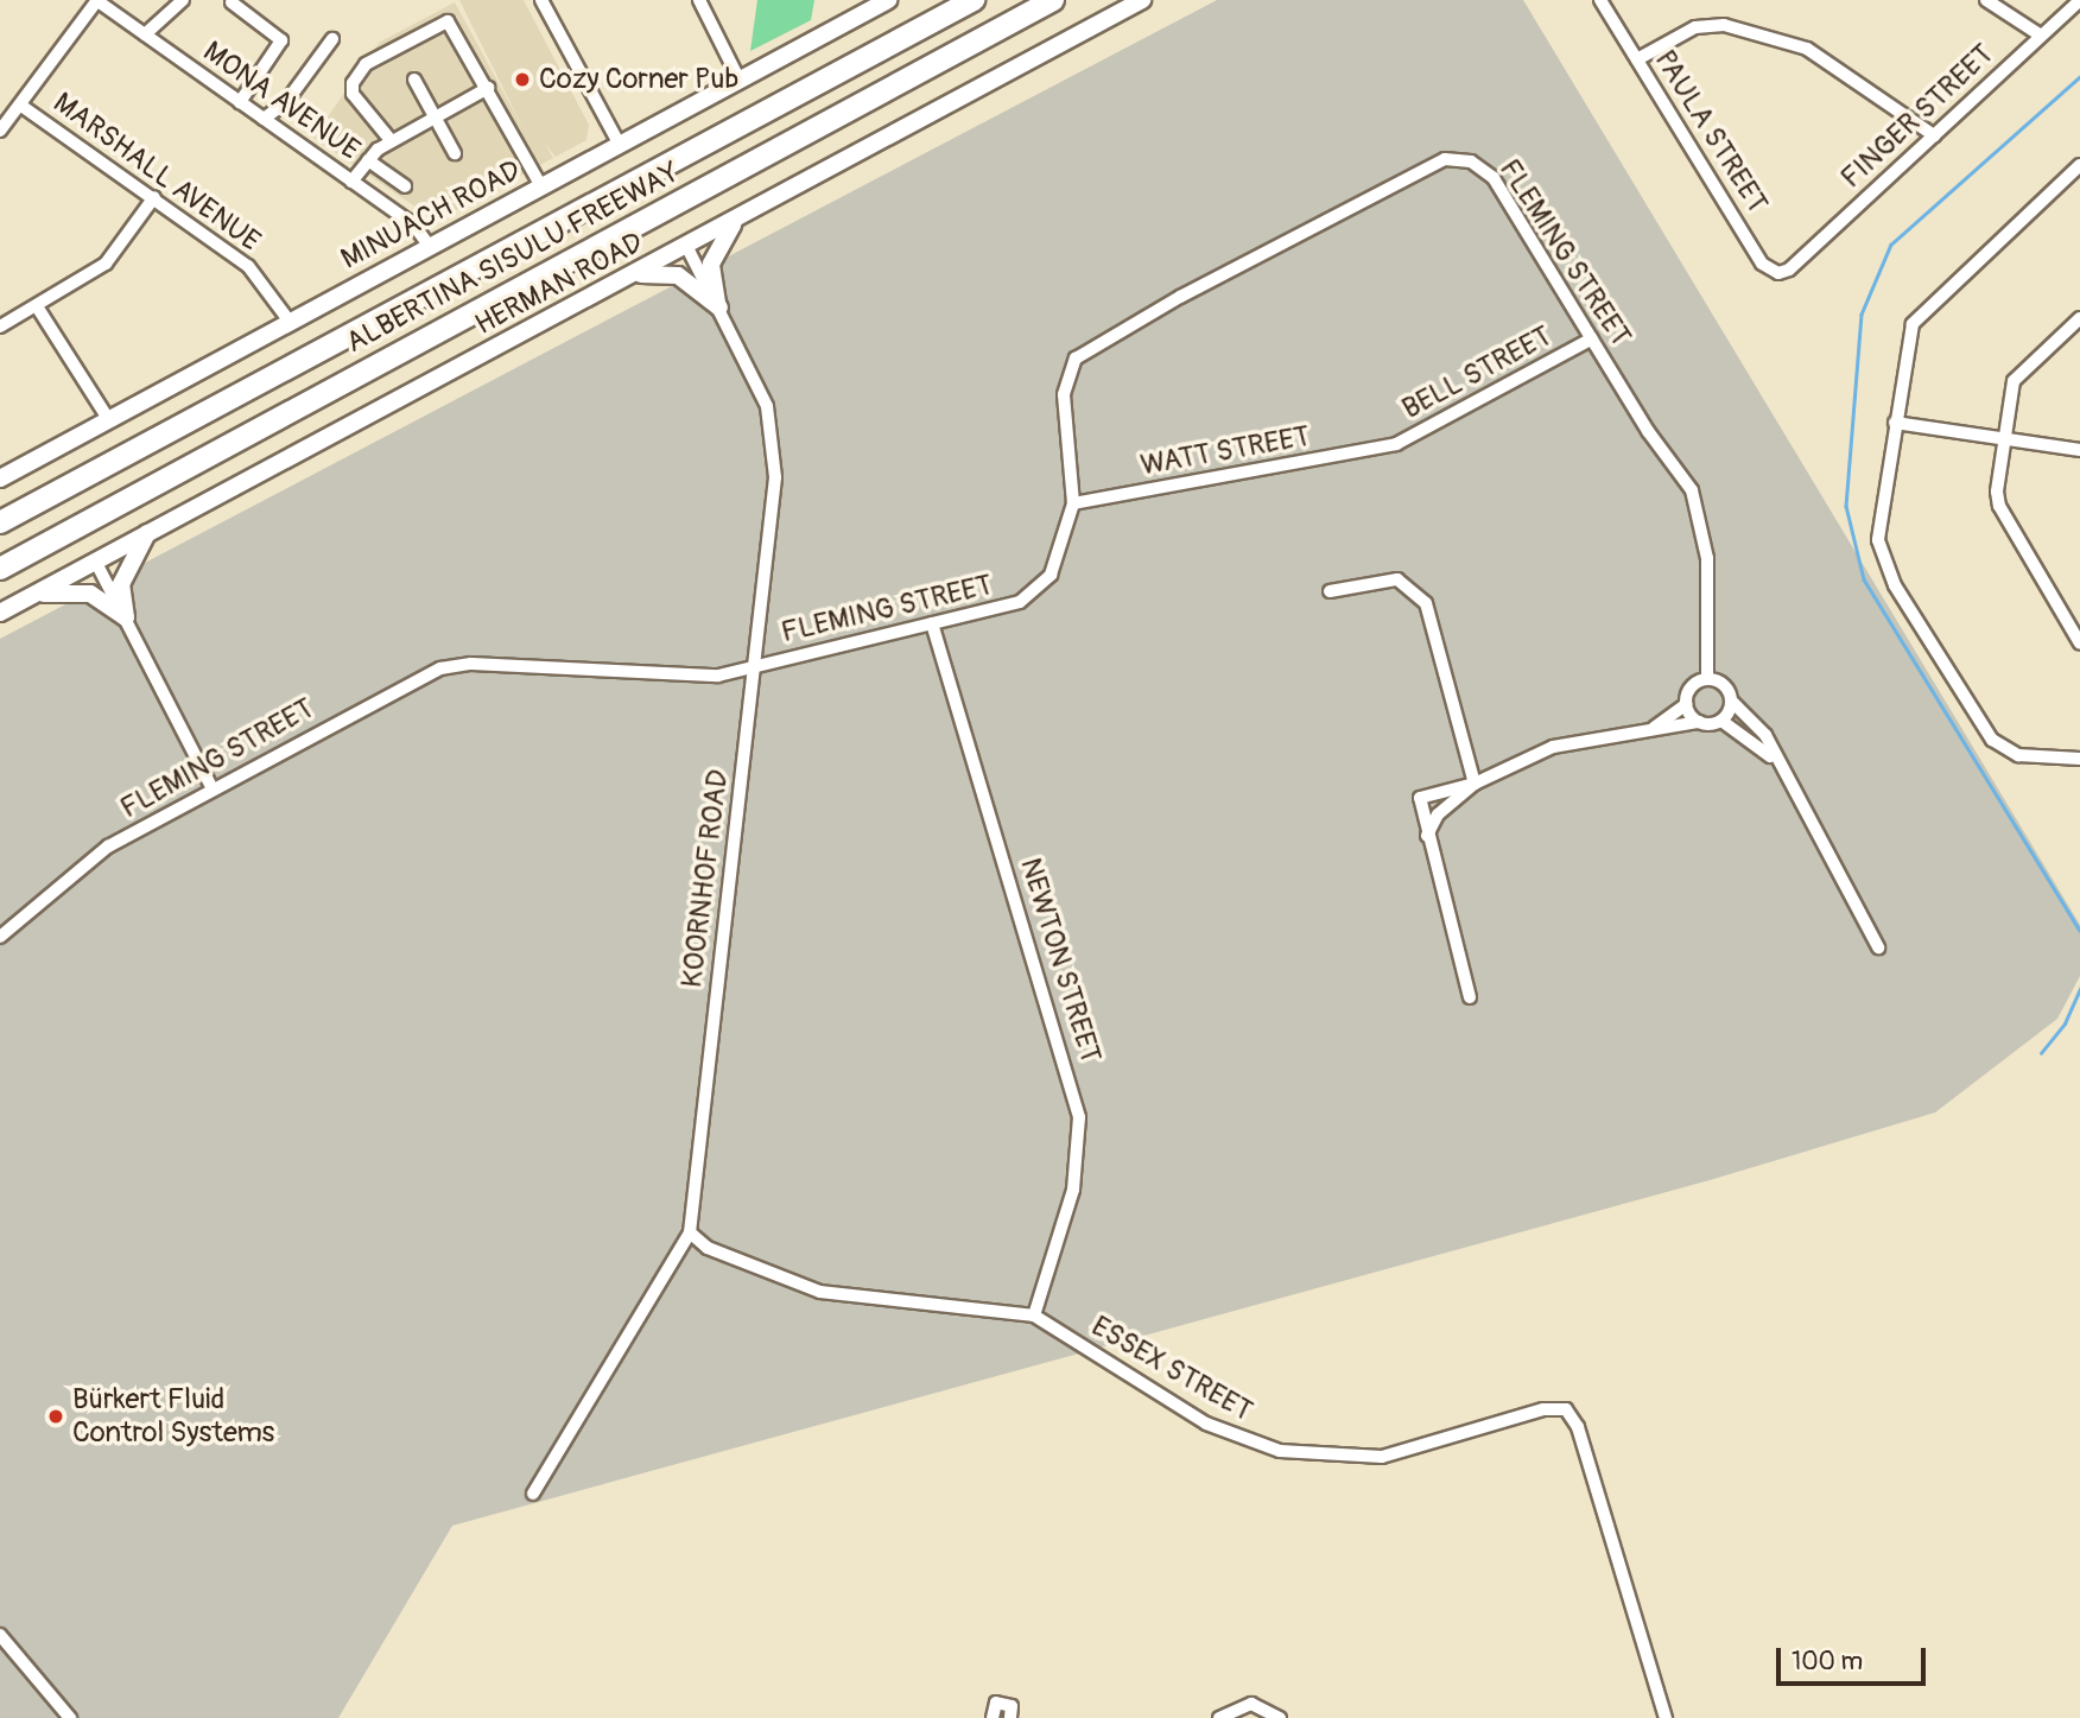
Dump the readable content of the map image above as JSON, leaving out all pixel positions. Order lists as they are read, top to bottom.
{
  "streets": {
    "highway": ["ALBERTINA SISULU FREEWAY"],
    "main road": ["MINUACH ROAD", "HERMAN ROAD"],
    "street": [
      "MONA AVENUE",
      "FINGER STREET",
      "PAULA STREET",
      "MARSHALL AVENUE",
      "FLEMING STREET",
      "BELL STREET",
      "WATT STREET",
      "KOORNHOF ROAD",
      "NEWTON STREET",
      "ESSEX STREET"
    ]
  },
  "crossings": [
    ["MONA AVENUE", "MINUACH ROAD"],
    ["FINGER STREET", "PAULA STREET"],
    ["MARSHALL AVENUE", "MINUACH ROAD"],
    ["FLEMING STREET", "BELL STREET"],
    ["FLEMING STREET", "WATT STREET"],
    ["FLEMING STREET", "KOORNHOF ROAD"],
    ["FLEMING STREET", "NEWTON STREET"],
    ["HERMAN ROAD", "KOORNHOF ROAD"],
    ["BELL STREET", "WATT STREET"],
    ["KOORNHOF ROAD", "ESSEX STREET"],
    ["NEWTON STREET", "ESSEX STREET"]
  ],
  "places": ["Cozy Corner Pub", "Bürkert Fluid Control Systems"],
  "scale_bar": "100 m"
}
